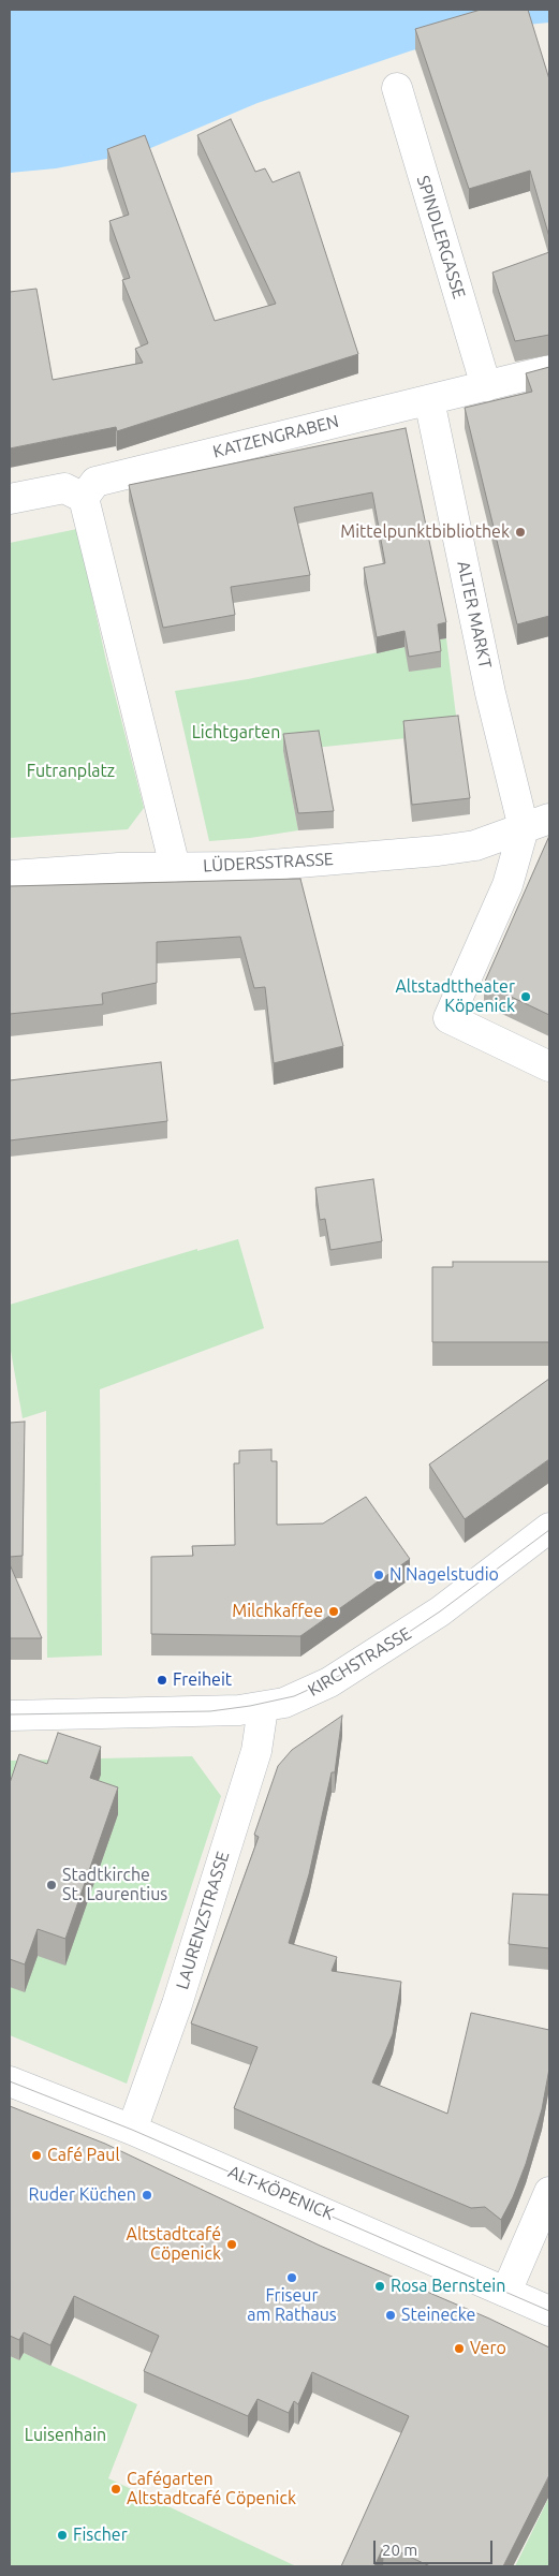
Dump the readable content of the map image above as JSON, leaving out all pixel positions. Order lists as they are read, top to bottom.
{
  "streets": {
    "street": [
      "SPINDLERGASSE",
      "KATZENGRABEN",
      "ALTER MARKT",
      "LÜDERSSTRASSE",
      "KIRCHSTRASSE",
      "LAURENZSTRASSE",
      "ALT-KÖPENICK"
    ]
  },
  "crossings": [
    ["SPINDLERGASSE", "KATZENGRABEN"],
    ["KATZENGRABEN", "ALTER MARKT"],
    ["ALTER MARKT", "LÜDERSSTRASSE"],
    ["KIRCHSTRASSE", "LAURENZSTRASSE"],
    ["LAURENZSTRASSE", "ALT-KÖPENICK"]
  ],
  "parks": ["Lichtgarten", "Futranplatz", "Luisenhain"],
  "places": [
    "Mittelpunktbibliothek",
    "Altstadttheater Köpenick",
    "N Nagelstudio",
    "Milchkaffee",
    "Freiheit",
    "Stadtkirche St. Laurentius",
    "Café Paul",
    "Ruder Küchen",
    "Altstadtcafé Cöpenick",
    "Friseur am Rathaus",
    "Rosa Bernstein",
    "Steinecke",
    "Vero",
    "Cafégarten Altstadtcafé Cöpenick",
    "Fischer"
  ],
  "scale_bar": "20 m"
}
